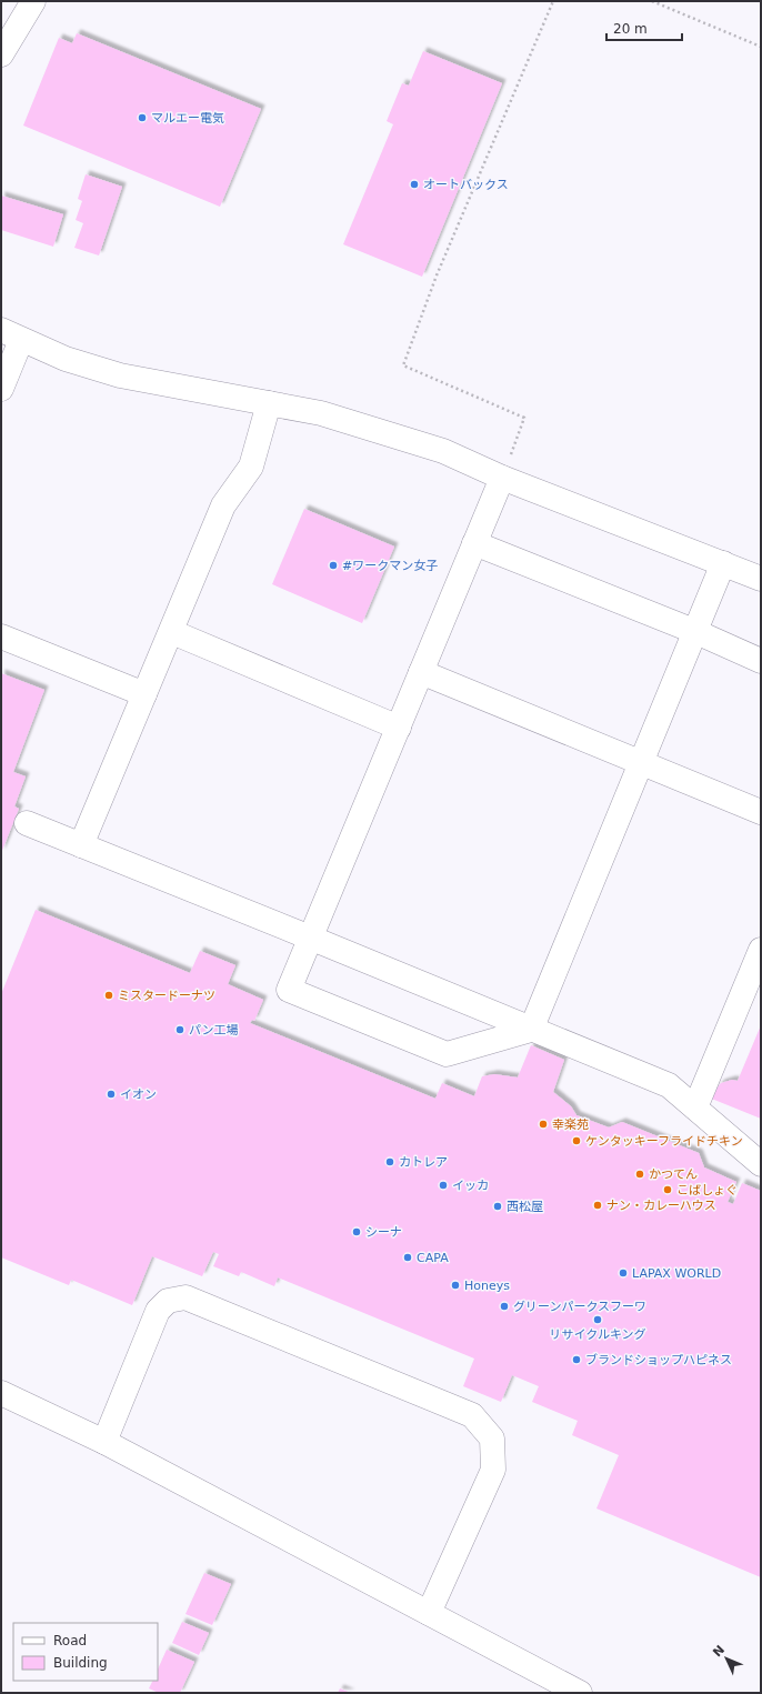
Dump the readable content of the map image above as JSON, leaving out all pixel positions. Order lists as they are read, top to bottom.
{
  "places": [
    "マルエー電気",
    "オートバックス",
    "#ワークマン女子",
    "ミスタードーナツ",
    "パン工場",
    "イオン",
    "幸楽苑",
    "ケンタッキーフライドチキン",
    "カトレア",
    "かつてん",
    "イッカ",
    "こばしょぐ",
    "ナン・カレーハウス",
    "西松屋",
    "シーナ",
    "CAPA",
    "LAPAX WORLD",
    "Honeys",
    "グリーンパークスフーワ",
    "リサイクルキング",
    "ブランドショップハピネス"
  ],
  "legend": ["Road", "Building"],
  "scale_bar": "20 m",
  "north": "top left"
}
